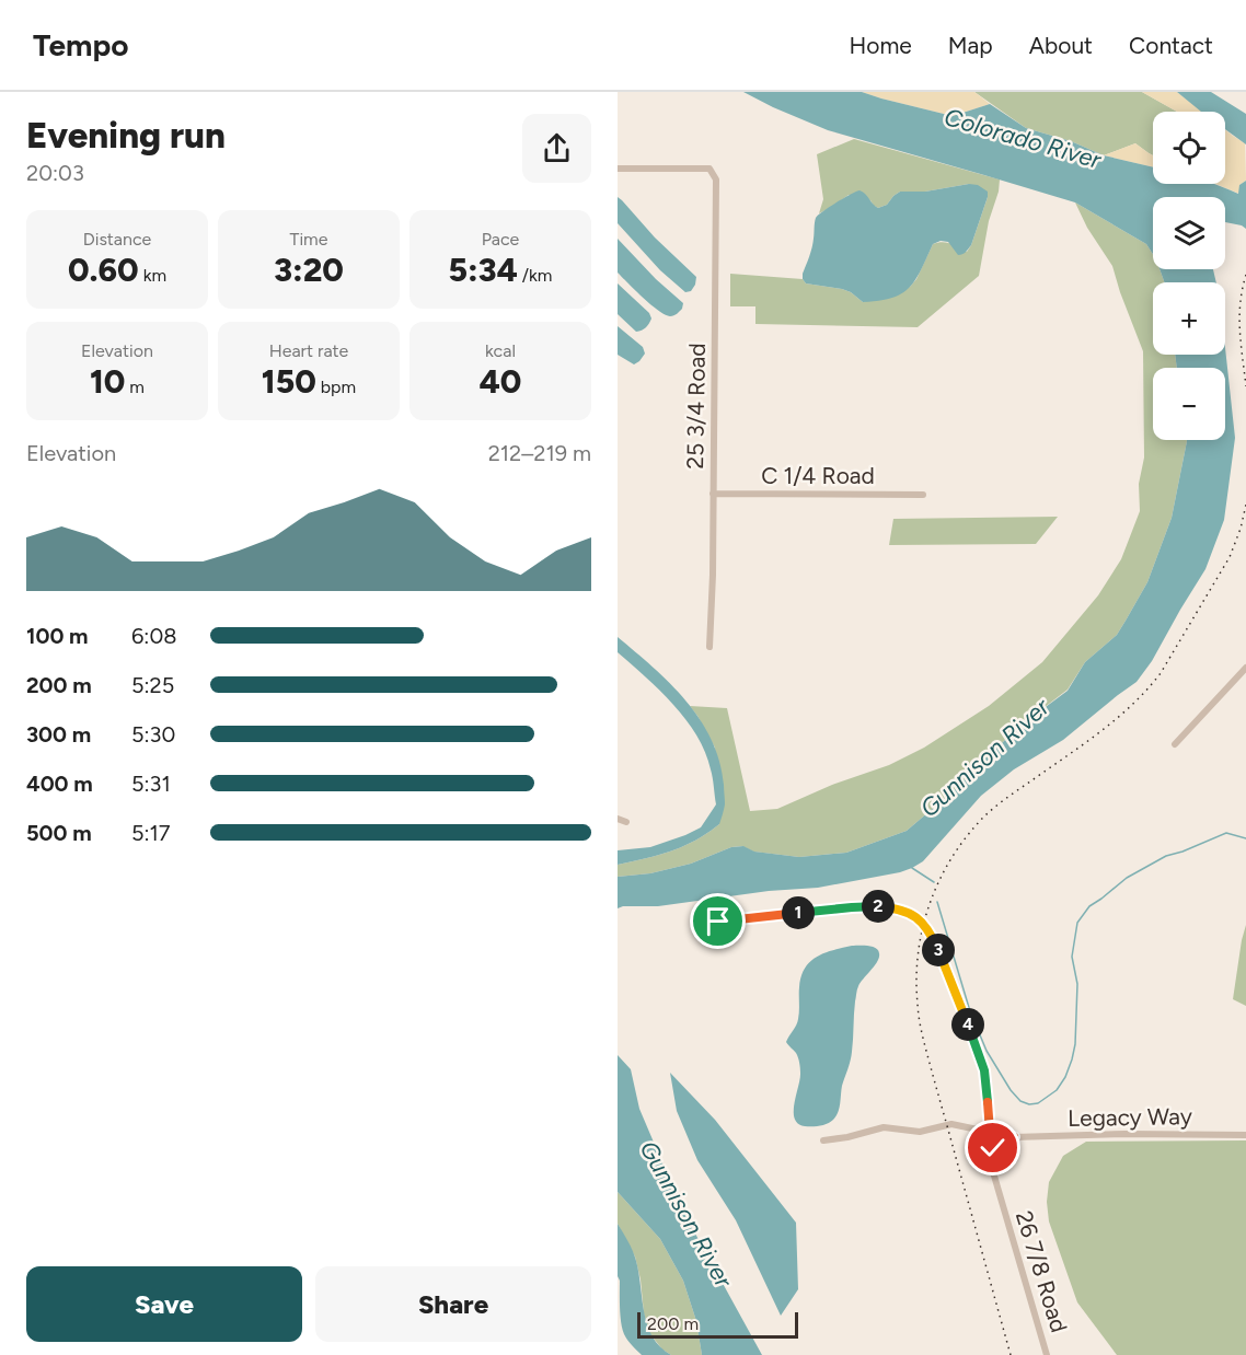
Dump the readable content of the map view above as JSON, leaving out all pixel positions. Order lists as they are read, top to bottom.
{
  "streets": {
    "street": [
      "25 3/4 Road",
      "C 1/4 Road",
      "Legacy Way",
      "26 7/8 Road"
    ]
  },
  "crossings": [
    ["25 3/4 Road", "C 1/4 Road"],
    ["Legacy Way", "26 7/8 Road"]
  ],
  "water": ["Colorado River", "Gunnison River"],
  "scale_bar": "200 m",
  "page": {
    "header": "Tempo",
    "nav": [
      "Home",
      "Map",
      "About",
      "Contact"
    ],
    "heading": ["Evening run", "20:03"],
    "map_buttons": ["+", "−"],
    "stats": [
      ["Distance", "0.60 km"],
      ["Time", "3:20"],
      ["Pace", "5:34 /km"],
      ["Elevation", "10 m"],
      ["Heart rate", "150 bpm"],
      ["kcal", "40"]
    ],
    "chart": ["Elevation", "212–219 m"],
    "list": [
      {
        "name": "100 m",
        "note": "6:08"
      },
      {
        "name": "200 m",
        "note": "5:25"
      },
      {
        "name": "300 m",
        "note": "5:30"
      },
      {
        "name": "400 m",
        "note": "5:31"
      },
      {
        "name": "500 m",
        "note": "5:17"
      }
    ],
    "pins": [
      "2",
      "1",
      "3",
      "4"
    ],
    "buttons": ["Save", "Share"],
    "scale": "200 m"
  }
}
